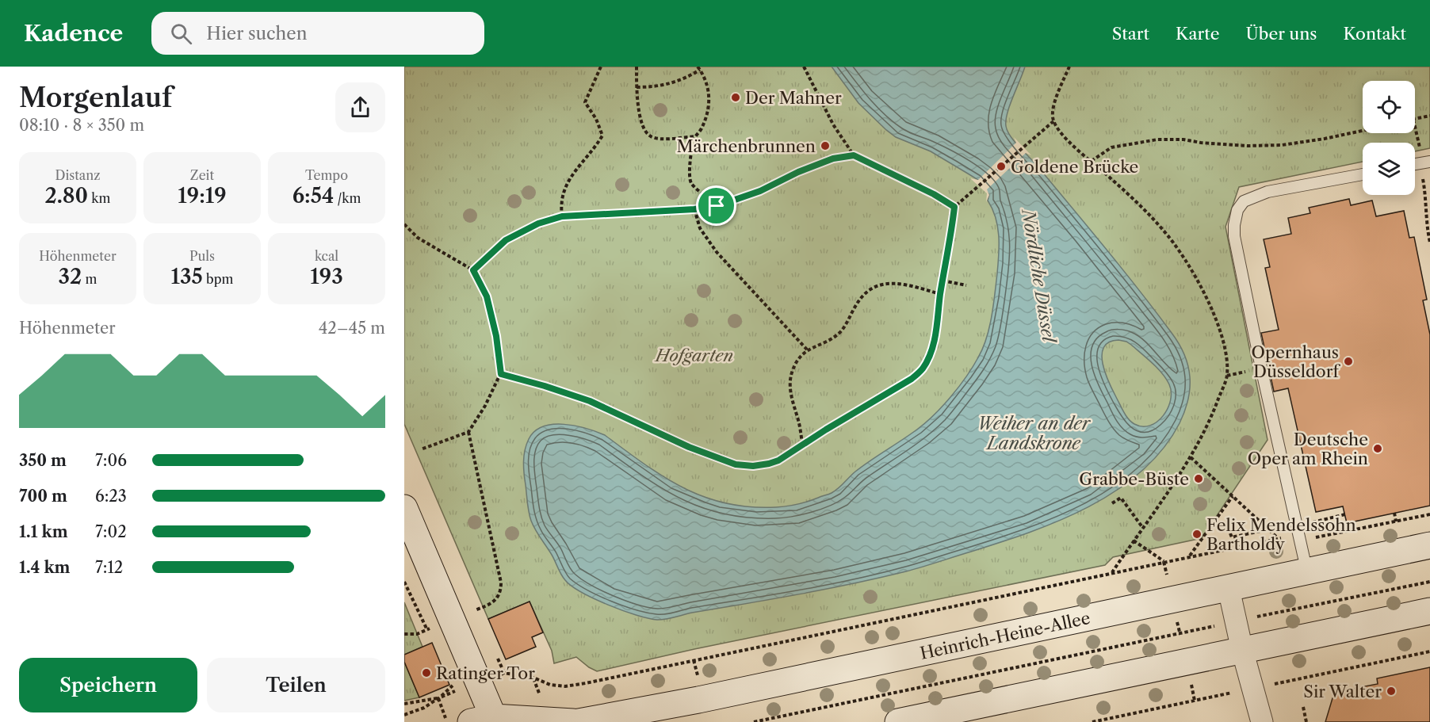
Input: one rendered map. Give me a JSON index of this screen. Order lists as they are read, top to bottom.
{
  "streets": {
    "main road": ["Heinrich-Heine-Allee"]
  },
  "water": ["Nördliche Düssel", "Weiher an der Landskrone"],
  "parks": ["Hofgarten"],
  "places": [
    "Der Mahner",
    "Märchenbrunnen",
    "Goldene Brücke",
    "Opernhaus Düsseldorf",
    "Deutsche Oper am Rhein",
    "Grabbe-Büste",
    "Felix Mendelssohn Bartholdy",
    "Ratinger Tor",
    "Sir Walter"
  ],
  "page": {
    "header": "Kadence",
    "search": "Hier suchen",
    "nav": [
      "Start",
      "Karte",
      "Über uns",
      "Kontakt"
    ],
    "heading": ["Morgenlauf", "08:10 · 8 × 350 m"],
    "stats": [
      ["Distanz", "2.80 km"],
      ["Zeit", "19:19"],
      ["Tempo", "6:54 /km"],
      ["Höhenmeter", "32 m"],
      ["Puls", "135 bpm"],
      ["kcal", "193"]
    ],
    "chart": ["Höhenmeter", "42–45 m"],
    "list": [
      {
        "name": "350 m",
        "note": "7:06"
      },
      {
        "name": "700 m",
        "note": "6:23"
      },
      {
        "name": "1.1 km",
        "note": "7:02"
      },
      {
        "name": "1.4 km",
        "note": "7:12"
      }
    ],
    "buttons": ["Speichern", "Teilen"]
  }
}
